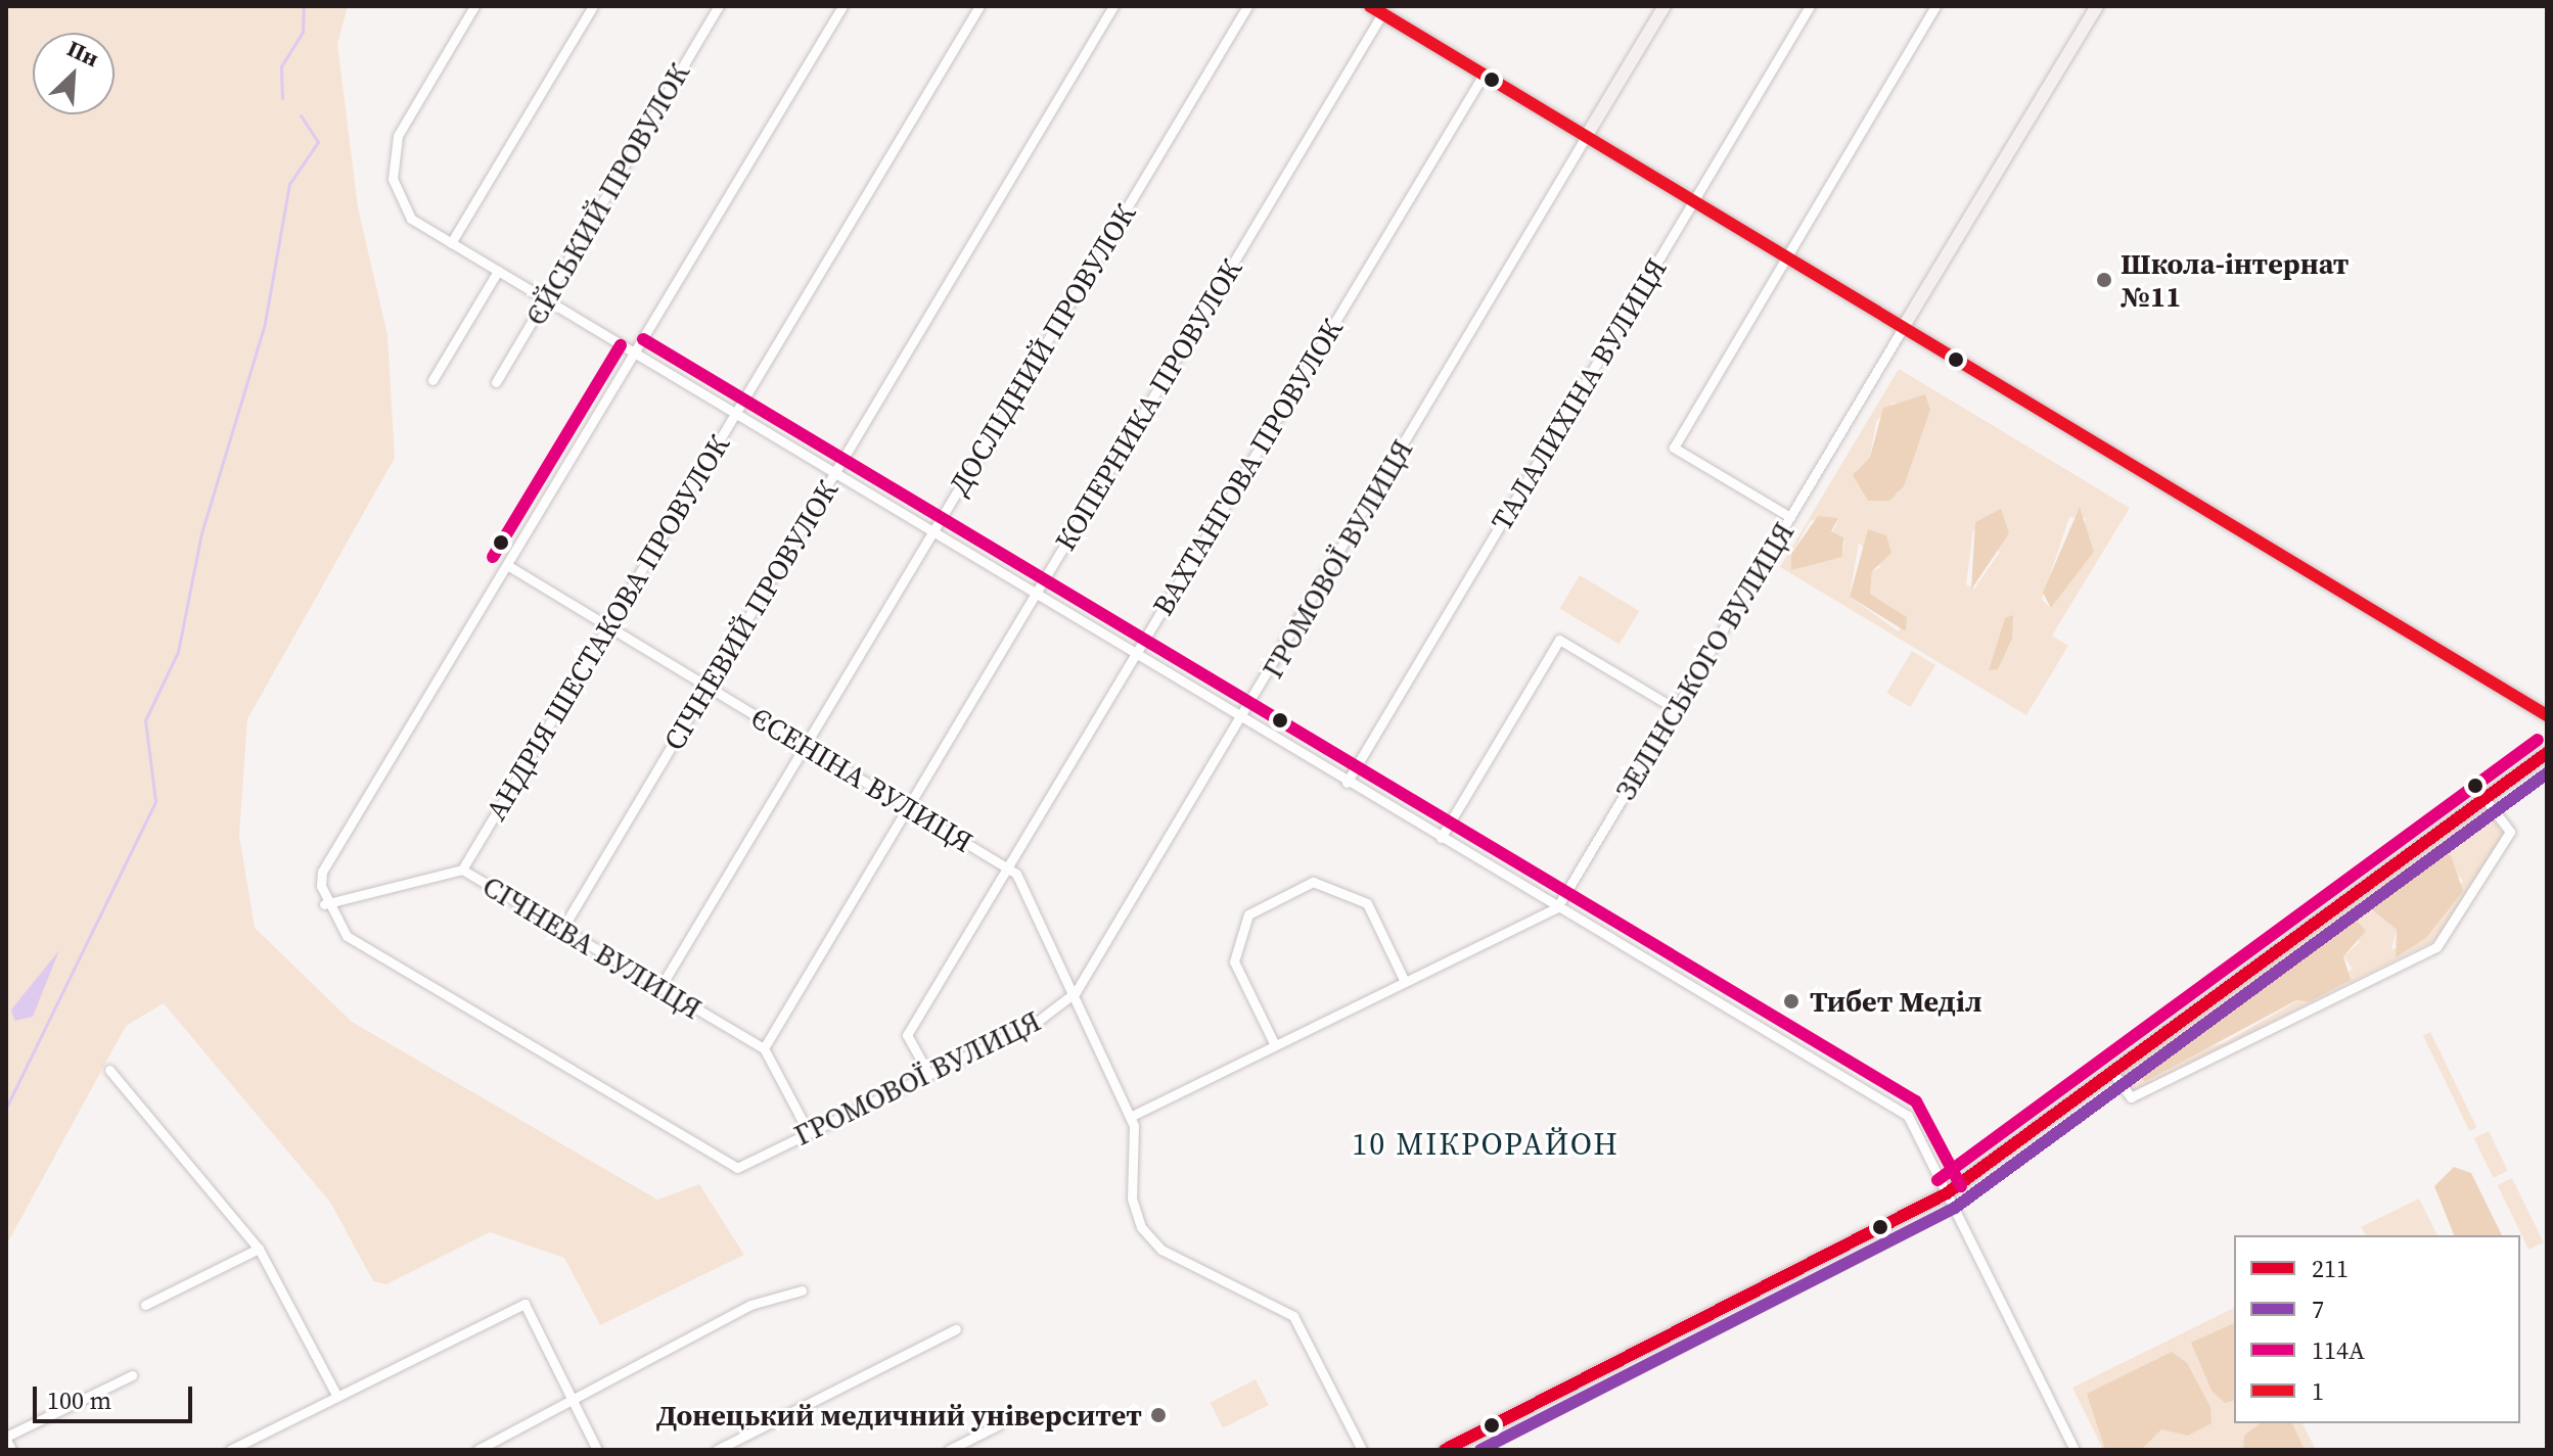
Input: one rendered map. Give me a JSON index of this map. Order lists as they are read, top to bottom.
{
  "streets": {
    "street": [
      "ЄЙСЬКИЙ ПРОВУЛОК",
      "ДОСЛІДНИЙ ПРОВУЛОК",
      "ТАЛАЛИХІНА ВУЛИЦЯ",
      "КОПЕРНИКА ПРОВУЛОК",
      "ВАХТАНГОВА ПРОВУЛОК",
      "ГРОМОВОЇ ВУЛИЦЯ",
      "СІЧНЕВИЙ ПРОВУЛОК",
      "АНДРІЯ ШЕСТАКОВА ПРОВУЛОК",
      "ЗЕЛІНСЬКОГО ВУЛИЦЯ",
      "ЄСЕНІНА ВУЛИЦЯ",
      "СІЧНЕВА ВУЛИЦЯ"
    ]
  },
  "crossings": [
    ["ДОСЛІДНИЙ ПРОВУЛОК", "ЄСЕНІНА ВУЛИЦЯ"],
    ["ДОСЛІДНИЙ ПРОВУЛОК", "СІЧНЕВА ВУЛИЦЯ"],
    ["КОПЕРНИКА ПРОВУЛОК", "ЄСЕНІНА ВУЛИЦЯ"],
    ["КОПЕРНИКА ПРОВУЛОК", "СІЧНЕВА ВУЛИЦЯ"],
    ["ВАХТАНГОВА ПРОВУЛОК", "ГРОМОВОЇ ВУЛИЦЯ"],
    ["ВАХТАНГОВА ПРОВУЛОК", "ЄСЕНІНА ВУЛИЦЯ"],
    ["ГРОМОВОЇ ВУЛИЦЯ", "СІЧНЕВА ВУЛИЦЯ"],
    ["СІЧНЕВИЙ ПРОВУЛОК", "ЄСЕНІНА ВУЛИЦЯ"],
    ["СІЧНЕВИЙ ПРОВУЛОК", "СІЧНЕВА ВУЛИЦЯ"],
    ["АНДРІЯ ШЕСТАКОВА ПРОВУЛОК", "ЄСЕНІНА ВУЛИЦЯ"],
    ["АНДРІЯ ШЕСТАКОВА ПРОВУЛОК", "СІЧНЕВА ВУЛИЦЯ"]
  ],
  "districts": ["10 МІКРОРАЙОН"],
  "places": ["Школа-інтернат №11", "Тибет Меділ", "Донецький медичний університет"],
  "lines": [
    "transit line 1",
    "transit line 114А",
    "transit line 211",
    "transit line 7"
  ],
  "legend": [
    "211",
    "7",
    "114А",
    "1"
  ],
  "scale_bar": "100 m",
  "north": "top right"
}
